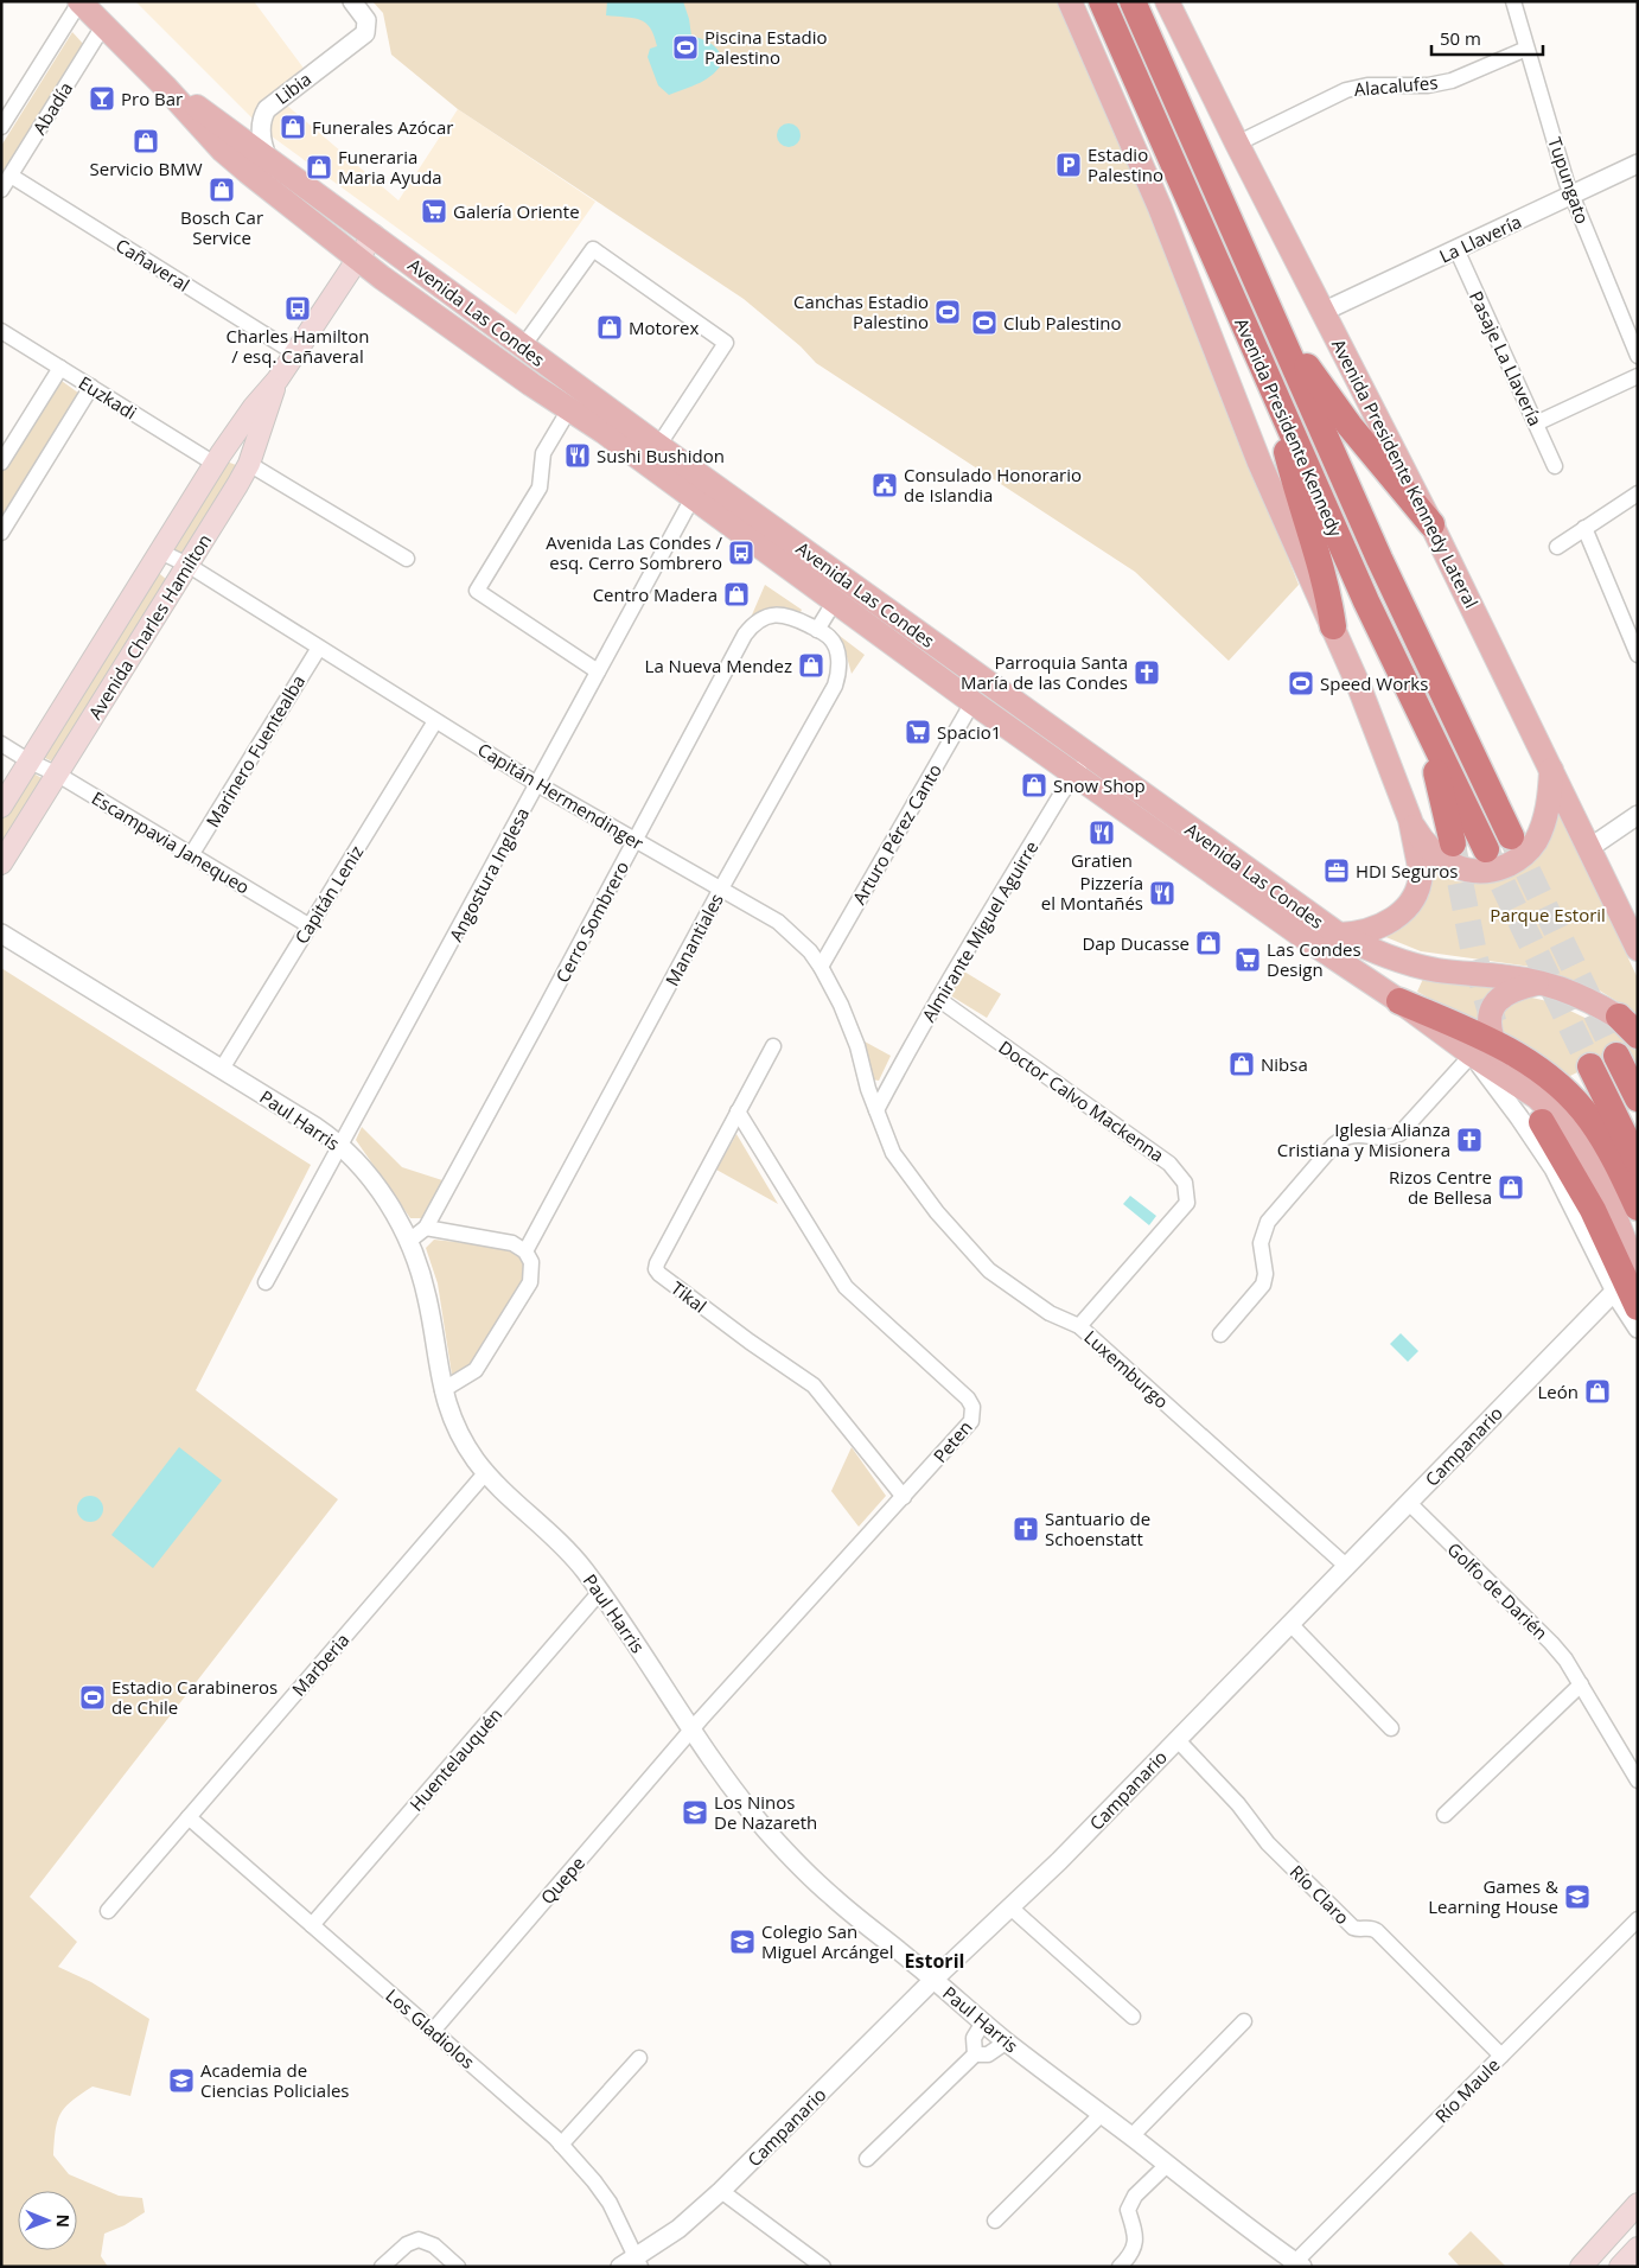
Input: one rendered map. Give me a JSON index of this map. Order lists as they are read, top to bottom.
{
  "streets": {
    "highway": ["Avenida Presidente Kennedy"],
    "main road": ["Avenida Las Condes", "Avenida Presidente Kennedy Lateral", "Avenida Charles Hamilton"],
    "street": [
      "Alacalufes",
      "Libia",
      "Abadía",
      "Tupungato",
      "La Llavería",
      "Cañaveral",
      "Pasaje La Llavería",
      "Euzkadi",
      "Marinero Fuentealba",
      "Capitán Hermendinger",
      "Arturo Pérez Canto",
      "Escampavia Janequeo",
      "Angostura Inglesa",
      "Capitán Leniz",
      "Cerro Sombrero",
      "Almirante Miguel Aguirre",
      "Manantiales",
      "Doctor Calvo Mackenna",
      "Paul Harris",
      "Tikal",
      "Luxemburgo",
      "Peten",
      "Campanario",
      "Golfo de Darién",
      "Marberia",
      "Huentelauquén",
      "Quepe",
      "Río Claro",
      "Los Gladiolos",
      "Río Maule"
    ]
  },
  "crossings": [
    ["Alacalufes", "Tupungato"],
    ["Alacalufes", "Avenida Presidente Kennedy Lateral"],
    ["Libia", "Avenida Las Condes"],
    ["Abadía", "Cañaveral"],
    ["Abadía", "Avenida Las Condes"],
    ["Tupungato", "La Llavería"],
    ["La Llavería", "Pasaje La Llavería"],
    ["La Llavería", "Avenida Presidente Kennedy Lateral"],
    ["Cañaveral", "Avenida Charles Hamilton"],
    ["Avenida Las Condes", "Avenida Charles Hamilton"],
    ["Avenida Las Condes", "Arturo Pérez Canto"],
    ["Avenida Las Condes", "Angostura Inglesa"],
    ["Avenida Las Condes", "Almirante Miguel Aguirre"],
    ["Euzkadi", "Avenida Charles Hamilton"],
    ["Avenida Charles Hamilton", "Capitán Hermendinger"],
    ["Avenida Charles Hamilton", "Escampavia Janequeo"],
    ["Marinero Fuentealba", "Capitán Hermendinger"],
    ["Marinero Fuentealba", "Escampavia Janequeo"],
    ["Capitán Hermendinger", "Arturo Pérez Canto"],
    ["Capitán Hermendinger", "Angostura Inglesa"],
    ["Capitán Hermendinger", "Capitán Leniz"],
    ["Capitán Hermendinger", "Cerro Sombrero"],
    ["Capitán Hermendinger", "Almirante Miguel Aguirre"],
    ["Capitán Hermendinger", "Manantiales"],
    ["Capitán Hermendinger", "Luxemburgo"],
    ["Escampavia Janequeo", "Capitán Leniz"],
    ["Angostura Inglesa", "Paul Harris"],
    ["Capitán Leniz", "Paul Harris"],
    ["Cerro Sombrero", "Manantiales"],
    ["Cerro Sombrero", "Paul Harris"],
    ["Almirante Miguel Aguirre", "Doctor Calvo Mackenna"],
    ["Almirante Miguel Aguirre", "Luxemburgo"],
    ["Doctor Calvo Mackenna", "Luxemburgo"],
    ["Paul Harris", "Peten"],
    ["Paul Harris", "Campanario"],
    ["Paul Harris", "Marberia"],
    ["Paul Harris", "Huentelauquén"],
    ["Paul Harris", "Quepe"],
    ["Paul Harris", "Río Maule"],
    ["Tikal", "Peten"],
    ["Luxemburgo", "Campanario"],
    ["Peten", "Quepe"],
    ["Campanario", "Golfo de Darién"],
    ["Campanario", "Río Claro"],
    ["Campanario", "Los Gladiolos"],
    ["Marberia", "Los Gladiolos"],
    ["Huentelauquén", "Los Gladiolos"],
    ["Quepe", "Los Gladiolos"],
    ["Río Claro", "Río Maule"]
  ],
  "districts": ["Estoril"],
  "parks": ["Parque Estoril"],
  "places": {
    "sports": [
      "Piscina Estadio Palestino",
      "Canchas Estadio Palestino",
      "Club Palestino",
      "Speed Works",
      "Estadio Carabineros de Chile"
    ],
    "bar": ["Pro Bar"],
    "shop": [
      "Funerales Azócar",
      "Servicio BMW",
      "Funeraria Maria Ayuda",
      "Bosch Car Service",
      "Motorex",
      "Centro Madera",
      "La Nueva Mendez",
      "Snow Shop",
      "Dap Ducasse",
      "Nibsa",
      "Rizos Centre de Bellesa",
      "León"
    ],
    "parking": ["Estadio Palestino"],
    "supermarket": ["Galería Oriente", "Spacio1", "Las Condes Design"],
    "bus stop": ["Charles Hamilton / esq. Cañaveral", "Avenida Las Condes / esq. Cerro Sombrero"],
    "restaurant": ["Sushi Bushidon", "Gratien", "Pizzería el Montañés"],
    "public building": ["Consulado Honorario de Islandia"],
    "church": ["Parroquia Santa María de las Condes", "Iglesia Alianza Cristiana y Misionera", "Santuario de Schoenstatt"],
    "office": ["HDI Seguros"],
    "school or university": [
      "Los Ninos De Nazareth",
      "Games & Learning House",
      "Colegio San Miguel Arcángel",
      "Academia de Ciencias Policiales"
    ]
  },
  "scale_bar": "50 m",
  "north": "right"
}
